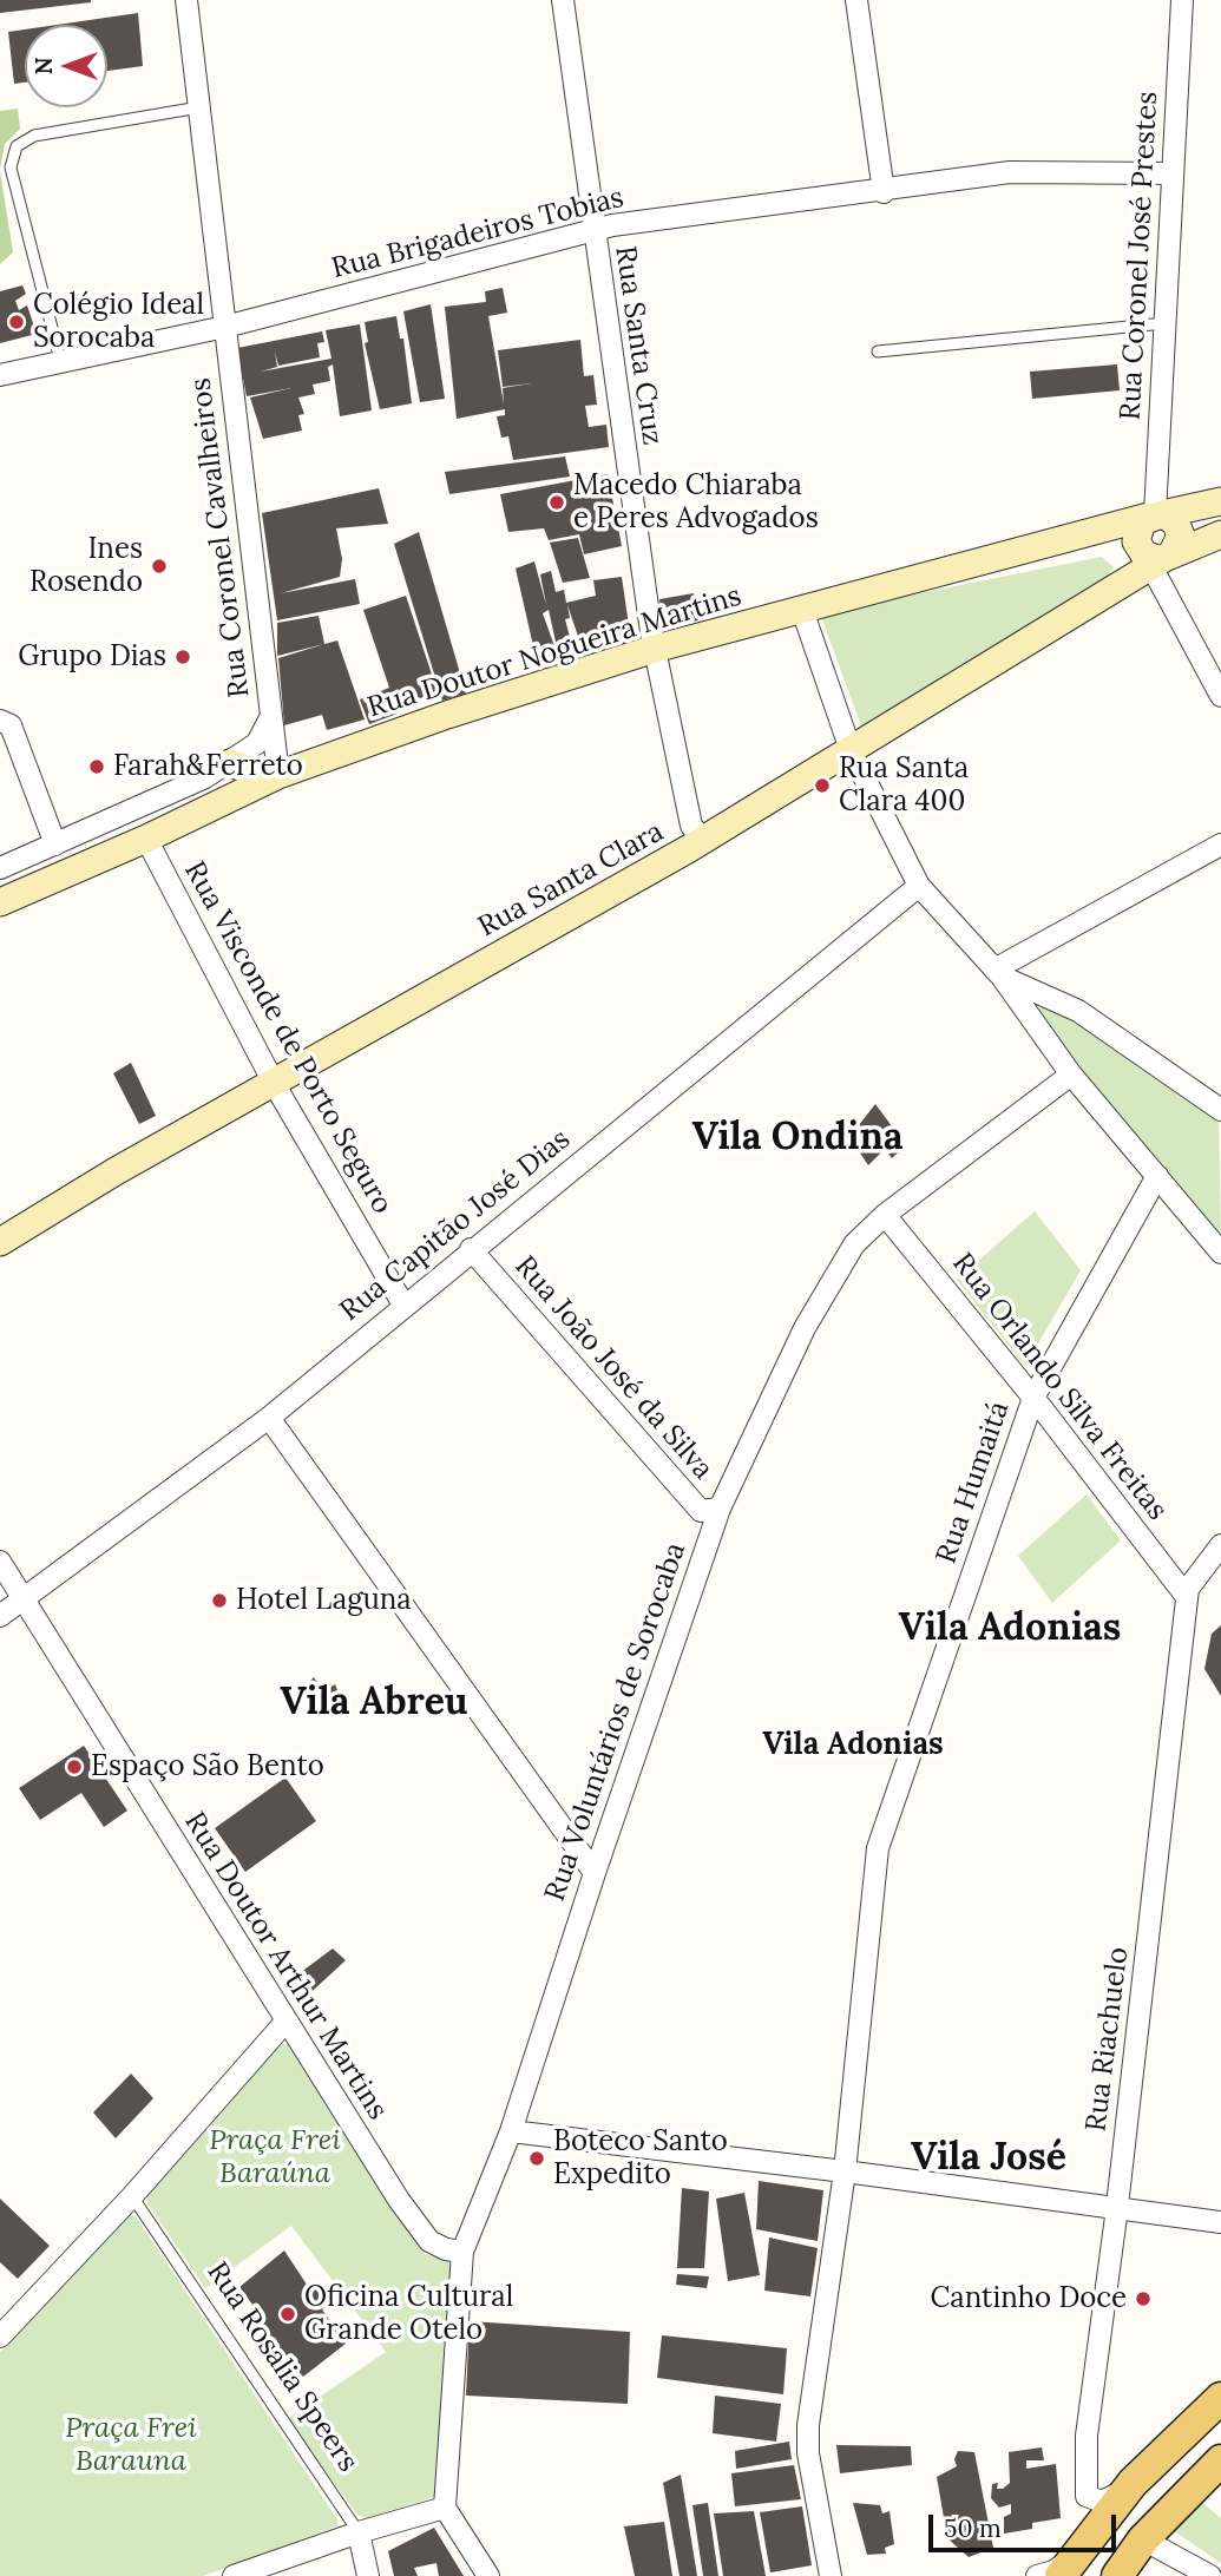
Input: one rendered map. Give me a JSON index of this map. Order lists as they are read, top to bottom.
{
  "streets": {
    "main road": ["Rua Doutor Nogueira Martins", "Rua Santa Clara"],
    "street": [
      "Rua Brigadeiros Tobias",
      "Rua Coronel José Prestes",
      "Rua Santa Cruz",
      "Rua Coronel Cavalheiros",
      "Rua Visconde de Porto Seguro",
      "Rua Capitão José Dias",
      "Rua João José da Silva",
      "Rua Orlando Silva Freitas",
      "Rua Humaitá",
      "Rua Voluntários de Sorocaba",
      "Rua Doutor Arthur Martins",
      "Rua Riachuelo",
      "Rua Rosalia Speers"
    ]
  },
  "crossings": [
    ["Rua Brigadeiros Tobias", "Rua Coronel José Prestes"],
    ["Rua Brigadeiros Tobias", "Rua Santa Cruz"],
    ["Rua Brigadeiros Tobias", "Rua Coronel Cavalheiros"],
    ["Rua Coronel José Prestes", "Rua Doutor Nogueira Martins"],
    ["Rua Santa Cruz", "Rua Doutor Nogueira Martins"],
    ["Rua Santa Cruz", "Rua Santa Clara"],
    ["Rua Coronel Cavalheiros", "Rua Doutor Nogueira Martins"],
    ["Rua Doutor Nogueira Martins", "Rua Visconde de Porto Seguro"],
    ["Rua Santa Clara", "Rua Visconde de Porto Seguro"],
    ["Rua Visconde de Porto Seguro", "Rua Capitão José Dias"],
    ["Rua Capitão José Dias", "Rua João José da Silva"],
    ["Rua Capitão José Dias", "Rua Doutor Arthur Martins"],
    ["Rua João José da Silva", "Rua Voluntários de Sorocaba"],
    ["Rua Orlando Silva Freitas", "Rua Humaitá"],
    ["Rua Orlando Silva Freitas", "Rua Voluntários de Sorocaba"],
    ["Rua Orlando Silva Freitas", "Rua Riachuelo"],
    ["Rua Voluntários de Sorocaba", "Rua Doutor Arthur Martins"]
  ],
  "districts": [
    "Vila Ondina",
    "Vila Adonias",
    "Vila Abreu",
    "Vila Adonias",
    "Vila José"
  ],
  "parks": ["Praça Frei Baraúna", "Praça Frei Barauna"],
  "places": [
    "Colégio Ideal Sorocaba",
    "Macedo Chiaraba e Peres Advogados",
    "Ines Rosendo",
    "Grupo Dias",
    "Farah&Ferreto",
    "Rua Santa Clara 400",
    "Hotel Laguna",
    "Espaço São Bento",
    "Boteco Santo Expedito",
    "Cantinho Doce",
    "Oficina Cultural Grande Otelo"
  ],
  "scale_bar": "50 m",
  "north": "left"
}
